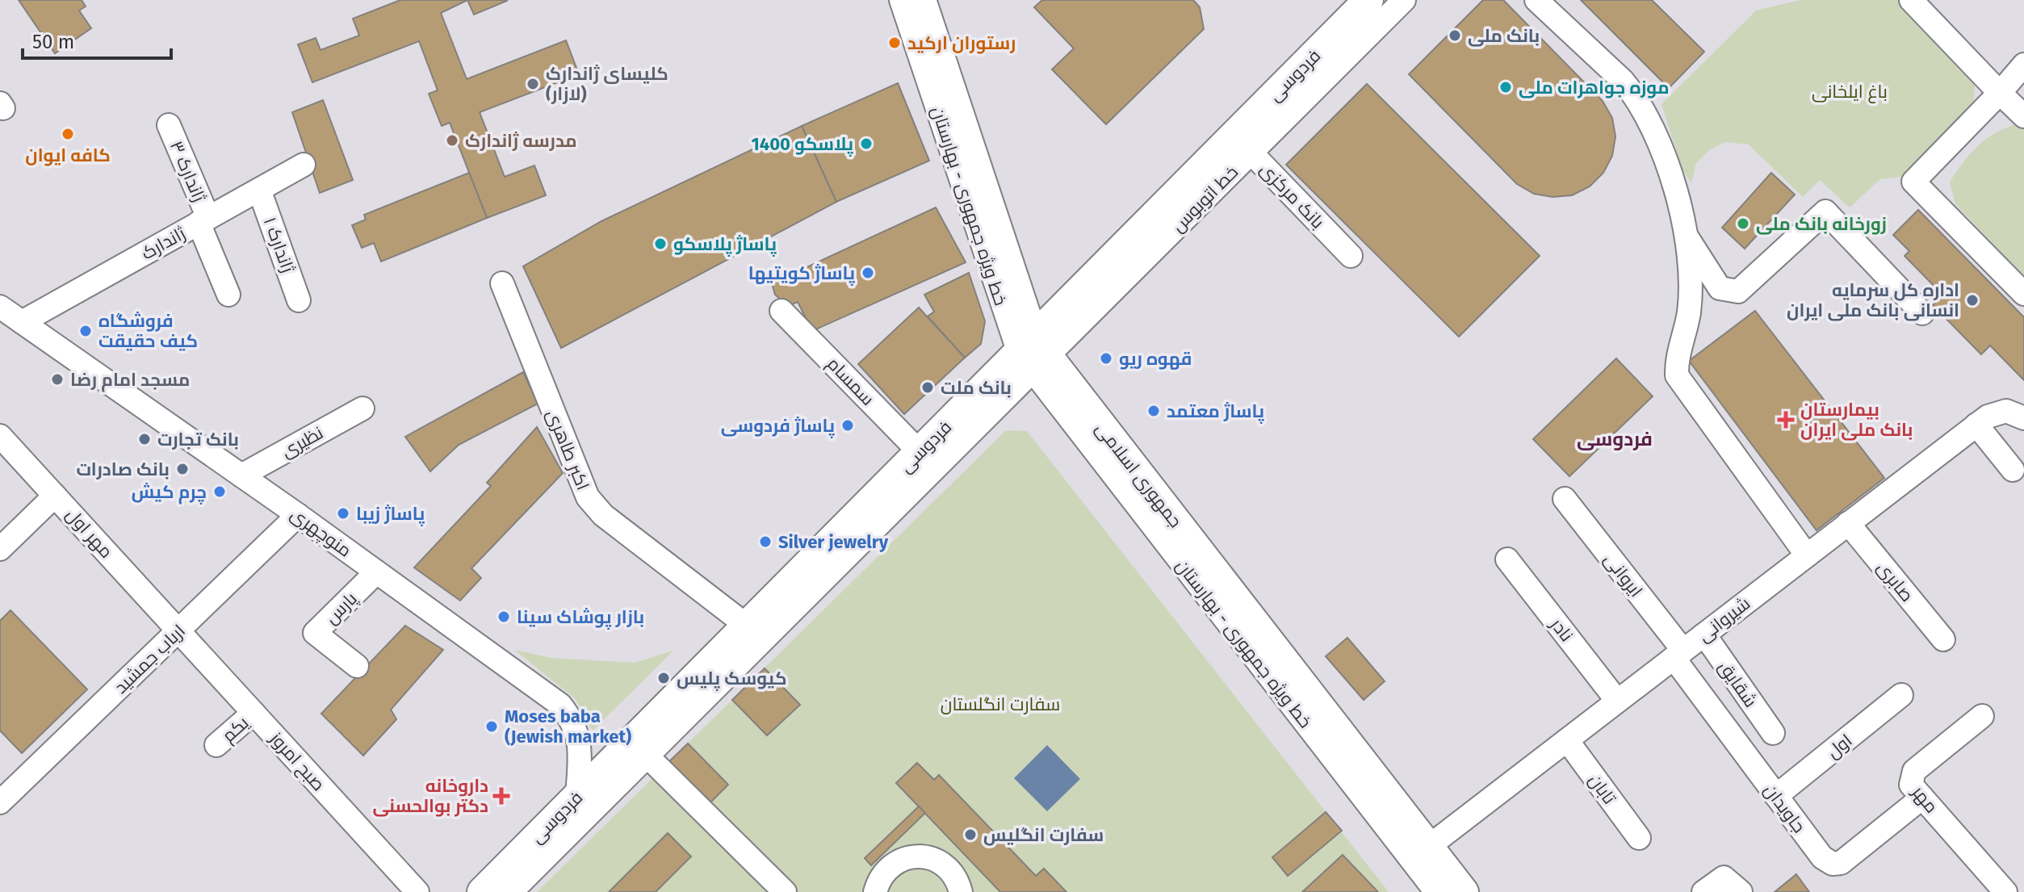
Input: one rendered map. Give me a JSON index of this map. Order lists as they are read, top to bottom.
{
  "streets": {
    "main road": ["فردوسی", "جمهوری اسلامی"],
    "street": [
      "ژاندارک ۳",
      "بانک مرکزی",
      "خط اتوبوس",
      "خط ویژه جمهوری - بهارستان",
      "ژاندارک",
      "ژاندارک ۱",
      "سمسام",
      "نظیری",
      "اکبر طاهری",
      "منوچهری",
      "مهر اول",
      "ایروانی",
      "صابری",
      "پارس",
      "شیروانی",
      "نادر",
      "ارباب جمشید",
      "شقایق",
      "یکم",
      "اول",
      "صبح امروز",
      "تابان",
      "مهر",
      "جاویدان"
    ]
  },
  "crossings": [
    ["فردوسی", "بانک مرکزی"],
    ["فردوسی", "خط اتوبوس"],
    ["فردوسی", "خط ویژه جمهوری - بهارستان"],
    ["فردوسی", "سمسام"],
    ["فردوسی", "اکبر طاهری"],
    ["فردوسی", "جمهوری اسلامی"],
    ["فردوسی", "منوچهری"],
    ["ژاندارک ۳", "ژاندارک"],
    ["بانک مرکزی", "خط اتوبوس"],
    ["خط ویژه جمهوری - بهارستان", "جمهوری اسلامی"],
    ["ژاندارک", "ژاندارک ۱"],
    ["ژاندارک", "منوچهری"],
    ["نظیری", "منوچهری"],
    ["جمهوری اسلامی", "شیروانی"],
    ["منوچهری", "پارس"],
    ["منوچهری", "ارباب جمشید"],
    ["مهر اول", "ارباب جمشید"],
    ["مهر اول", "صبح امروز"],
    ["ایروانی", "شیروانی"],
    ["ایروانی", "جاویدان"],
    ["صابری", "شیروانی"],
    ["شیروانی", "نادر"],
    ["شیروانی", "شقایق"],
    ["شیروانی", "تابان"],
    ["شیروانی", "جاویدان"],
    ["ارباب جمشید", "صبح امروز"],
    ["یکم", "صبح امروز"],
    ["اول", "جاویدان"],
    ["مهر", "جاویدان"]
  ],
  "districts": ["فردوسی"],
  "parks": ["باغ ایلخانی", "سفارت انگلستان"],
  "places": {
    "other": [
      "بانک ملی",
      "رستوران ارکید",
      "کلیسای ژاندارک (لازار)",
      "موزه جواهرات ملی",
      "کافه ایوان",
      "مدرسه ژاندارک",
      "پلاسکو 1400",
      "زورخانه بانک ملی",
      "پاساژ پلاسکو",
      "پاساژ کویتیها",
      "اداره کل سرمایه انسانی بانک ملی ایران",
      "فروشگاه کیف حقیقت",
      "قهوه ریو",
      "مسجد امام رضا",
      "بانک ملت",
      "پاساژ معتمد",
      "پاساژ فردوسی",
      "بانک تجارت",
      "بانک صادرات",
      "چرم کیش",
      "پاساژ زیبا",
      "Silver jewelry",
      "بازار پوشاک سینا",
      "کیوسک پلیس",
      "Moses baba (Jewish market)",
      "سفارت انگلیس"
    ],
    "health": ["بیمارستان بانک ملی ایران", "داروخانه دکتر بوالحسنی"]
  },
  "scale_bar": "50 m"
}
